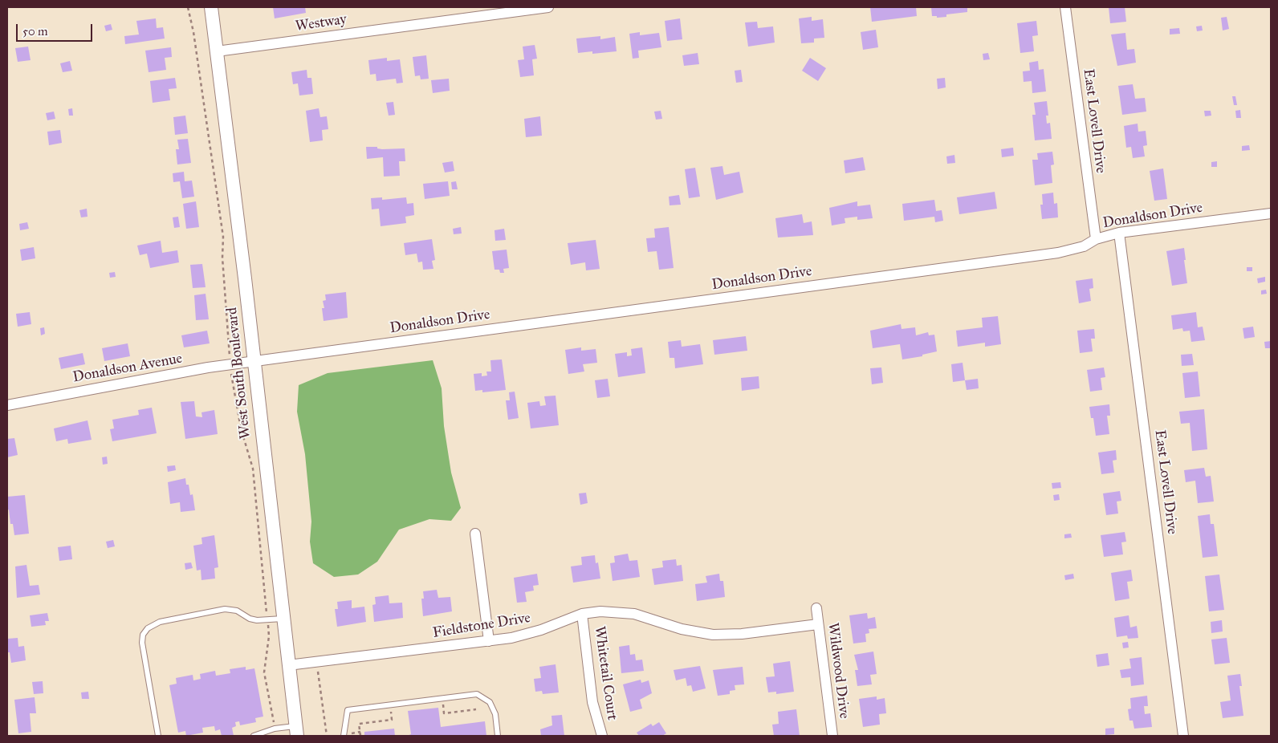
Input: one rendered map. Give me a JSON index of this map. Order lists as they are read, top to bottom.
{
  "streets": {
    "street": [
      "Westway",
      "East Lovell Drive",
      "Donaldson Drive",
      "Donaldson Avenue",
      "West South Boulevard",
      "Fieldstone Drive",
      "Wildwood Drive",
      "Whitetail Court"
    ]
  },
  "crossings": [
    ["Westway", "West South Boulevard"],
    ["East Lovell Drive", "Donaldson Drive"],
    ["Donaldson Drive", "Donaldson Avenue"],
    ["Donaldson Drive", "West South Boulevard"],
    ["Donaldson Avenue", "West South Boulevard"],
    ["West South Boulevard", "Fieldstone Drive"],
    ["Fieldstone Drive", "Wildwood Drive"],
    ["Fieldstone Drive", "Whitetail Court"]
  ],
  "scale_bar": "50 m"
}
